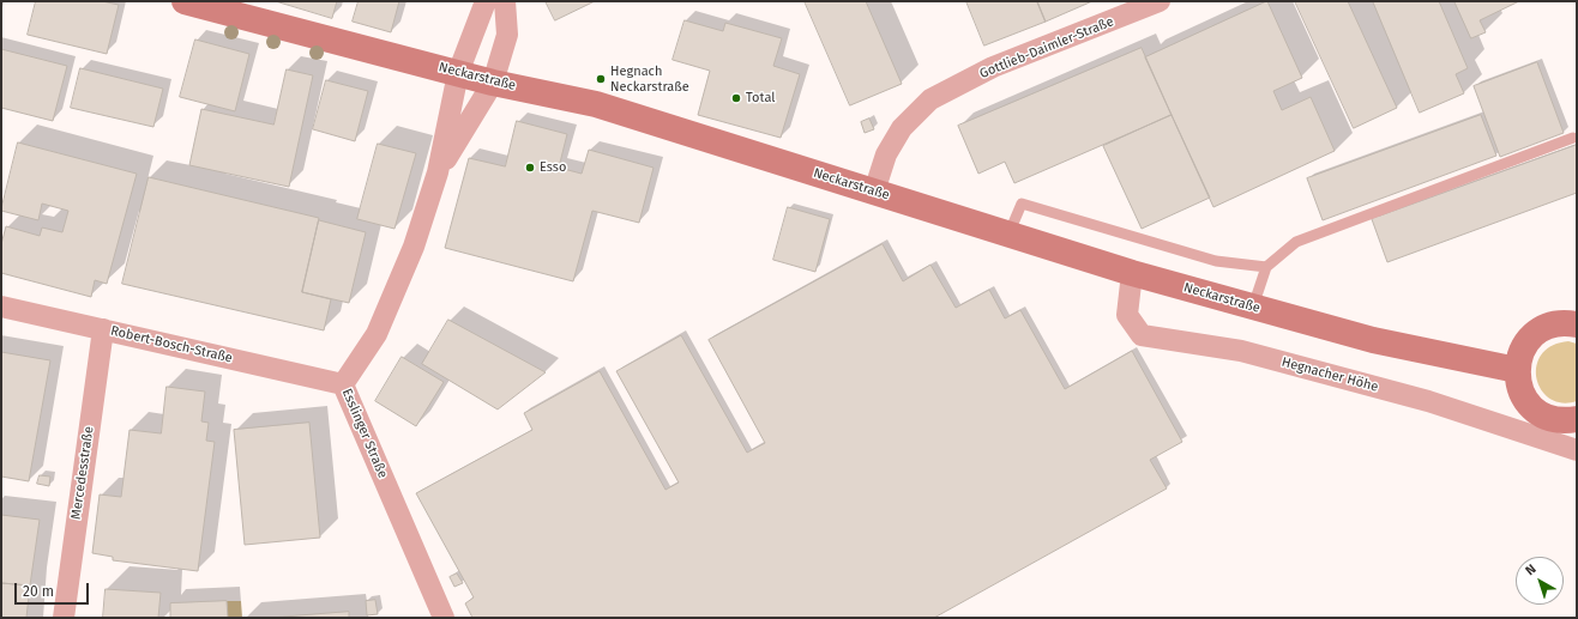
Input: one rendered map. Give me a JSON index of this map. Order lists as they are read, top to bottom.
{
  "streets": {
    "main road": ["Neckarstraße"],
    "street": [
      "Gottlieb-Daimler-Straße",
      "Robert-Bosch-Straße",
      "Hegnacher Höhe",
      "Esslinger Straße",
      "Mercedesstraße"
    ]
  },
  "crossings": [
    ["Gottlieb-Daimler-Straße", "Neckarstraße"],
    ["Neckarstraße", "Hegnacher Höhe"],
    ["Neckarstraße", "Esslinger Straße"],
    ["Robert-Bosch-Straße", "Esslinger Straße"],
    ["Robert-Bosch-Straße", "Mercedesstraße"]
  ],
  "places": ["Hegnach Neckarstraße", "Total", "Esso"],
  "scale_bar": "20 m",
  "north": "top left"
}
